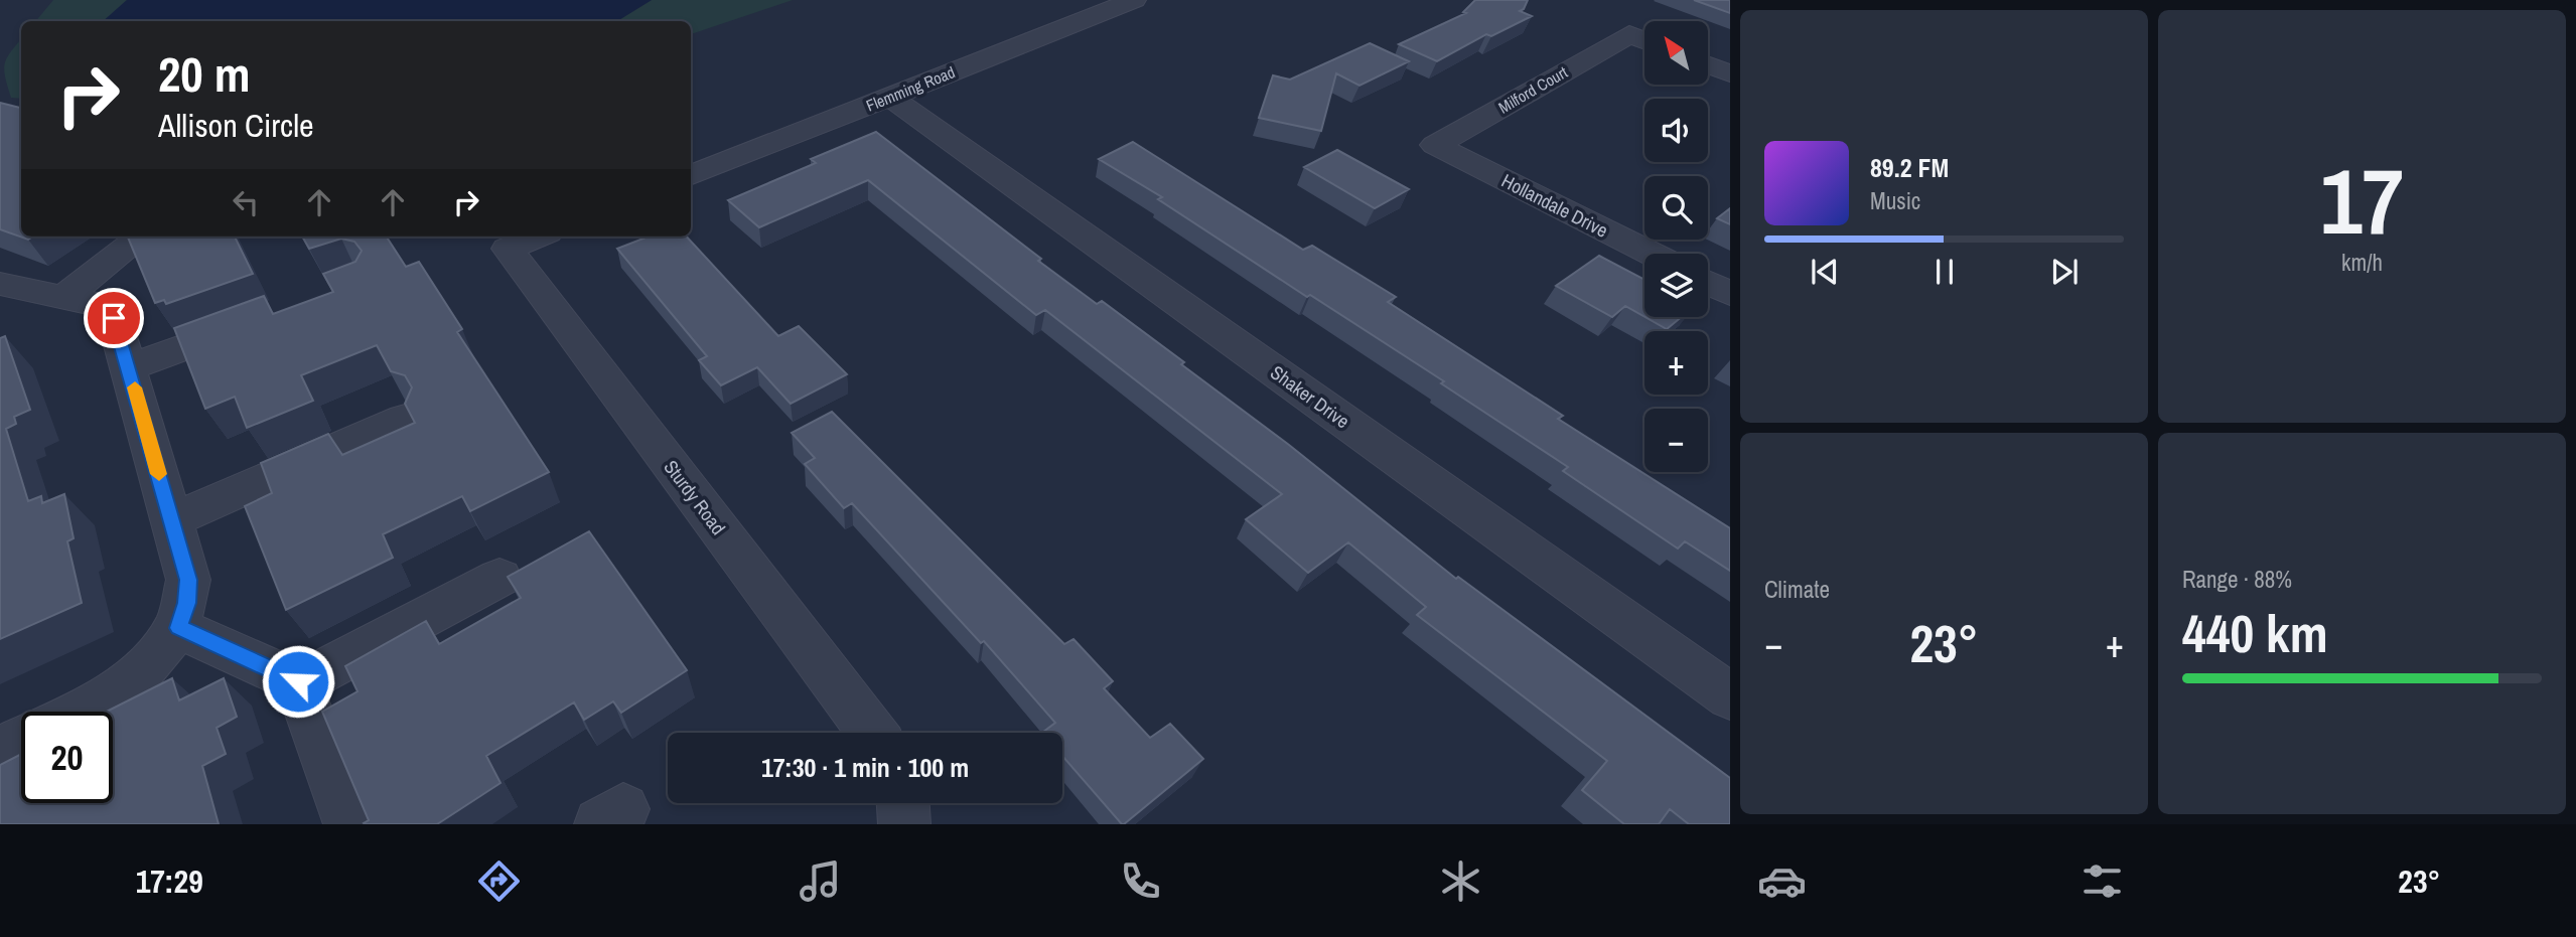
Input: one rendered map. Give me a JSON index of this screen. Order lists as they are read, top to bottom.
{
  "streets": {
    "street": [
      "Flemming Road",
      "Milford Court",
      "Hollandale Drive",
      "Shaker Drive",
      "Sturdy Road"
    ]
  },
  "crossings": [
    ["Flemming Road", "Shaker Drive"],
    ["Milford Court", "Hollandale Drive"]
  ],
  "north": "top left",
  "page": {
    "tile": [
      ["17", "km/h"],
      "Climate",
      ["Range · 88%", "440 km"]
    ],
    "map_buttons": ["+", "−"],
    "turn": ["20 m", "Allison Circle"],
    "song": ["89.2 FM", "Music"],
    "heat": ["−", "23°", "+"],
    "limit": "20",
    "trip": "17:30 · 1 min · 100 m",
    "tabs": ["17:29", "23°"]
  }
}
